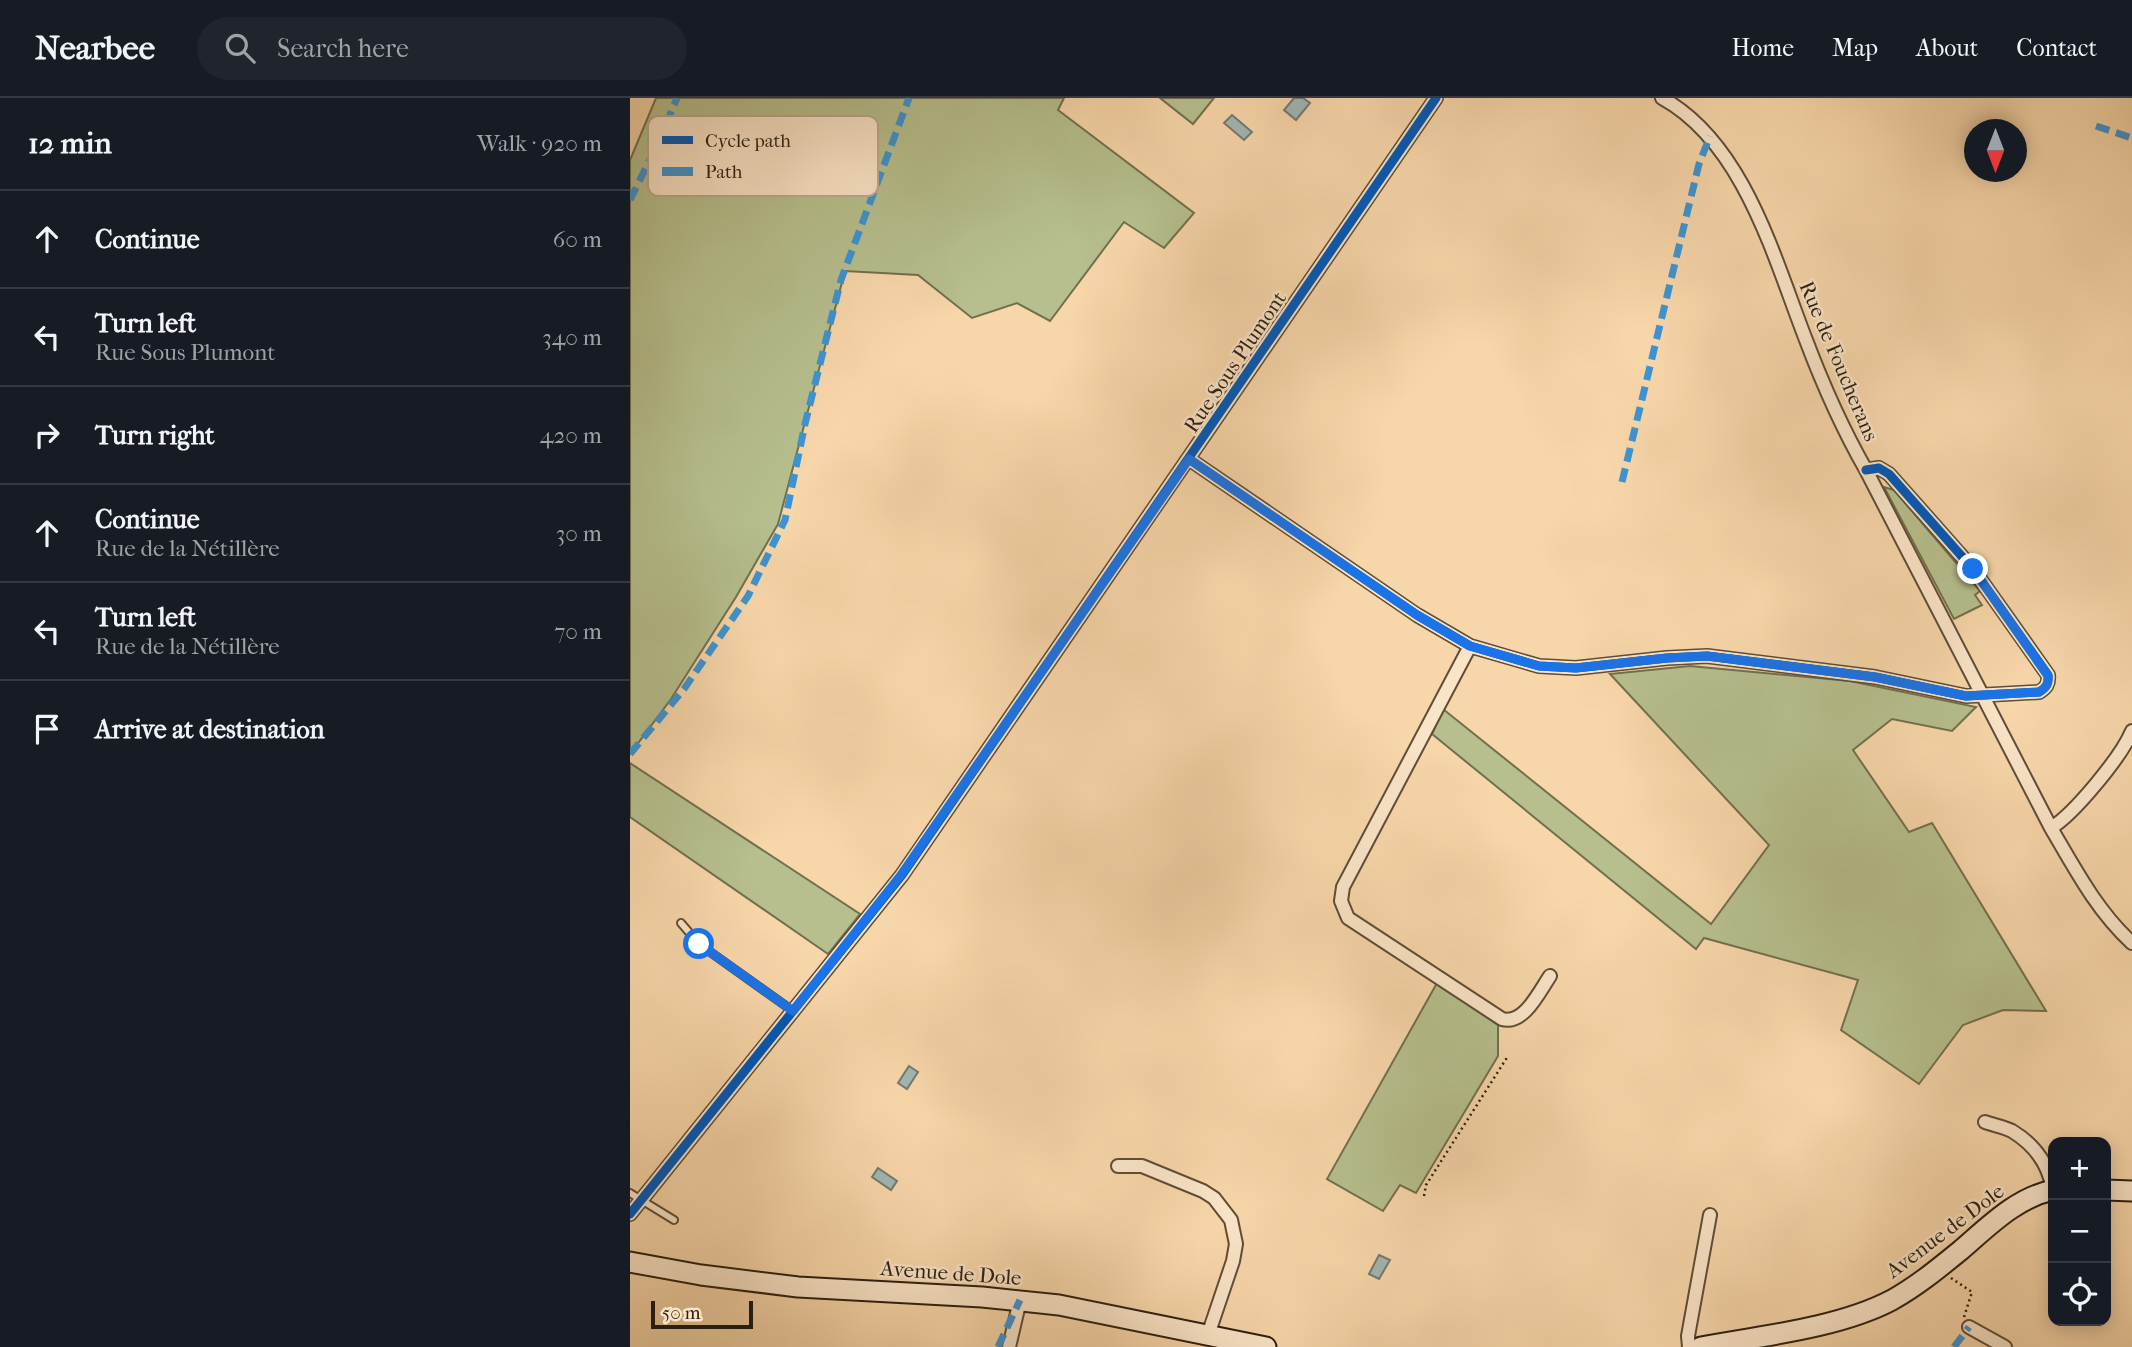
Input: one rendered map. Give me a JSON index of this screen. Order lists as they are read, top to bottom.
{
  "streets": {
    "main road": ["Avenue de Dole"],
    "street": ["Rue de Foucherans", "Rue Sous Plumont"]
  },
  "legend": ["Cycle path", "Path"],
  "scale_bar": "50 m",
  "north": "bottom",
  "page": {
    "header": "Nearbee",
    "search": "Search here",
    "nav": [
      "Home",
      "Map",
      "About",
      "Contact"
    ],
    "heading": ["12 min", "Walk · 920 m"],
    "list": [
      ["Continue", "60 m"],
      ["Turn left", "Rue Sous Plumont", "340 m"],
      ["Turn right", "420 m"],
      ["Continue", "Rue de la Nétillère", "30 m"],
      ["Turn left", "Rue de la Nétillère", "70 m"],
      "Arrive at destination"
    ],
    "map_buttons": ["+", "−"],
    "scale": "50 m"
  }
}
